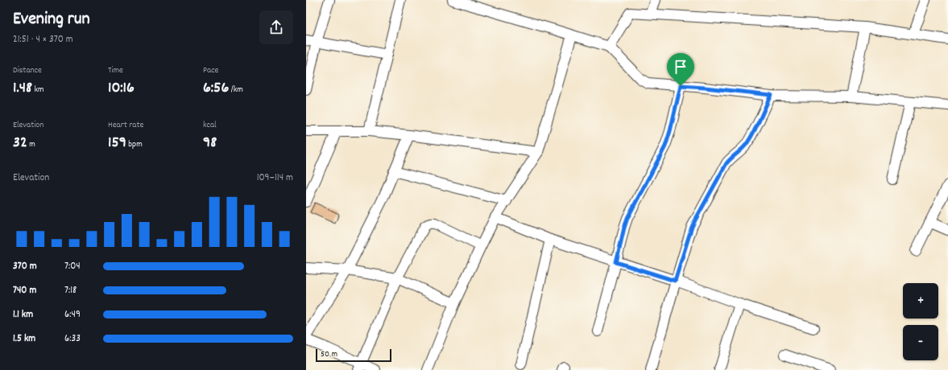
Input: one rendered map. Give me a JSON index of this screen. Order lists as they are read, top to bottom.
{
  "scale_bar": "50 m",
  "page": {
    "heading": ["Evening run", "21:51 · 4 × 370 m"],
    "stats": [
      ["Distance", "1.48 km"],
      ["Time", "10:16"],
      ["Pace", "6:56 /km"],
      ["Elevation", "32 m"],
      ["Heart rate", "159 bpm"],
      ["kcal", "98"]
    ],
    "chart": ["Elevation", "109–114 m"],
    "list": [
      {
        "name": "370 m",
        "note": "7:04"
      },
      {
        "name": "740 m",
        "note": "7:18"
      },
      {
        "name": "1.1 km",
        "note": "6:49"
      },
      {
        "name": "1.5 km",
        "note": "6:33"
      }
    ],
    "map_buttons": ["+", "−"],
    "scale": "50 m"
  }
}
